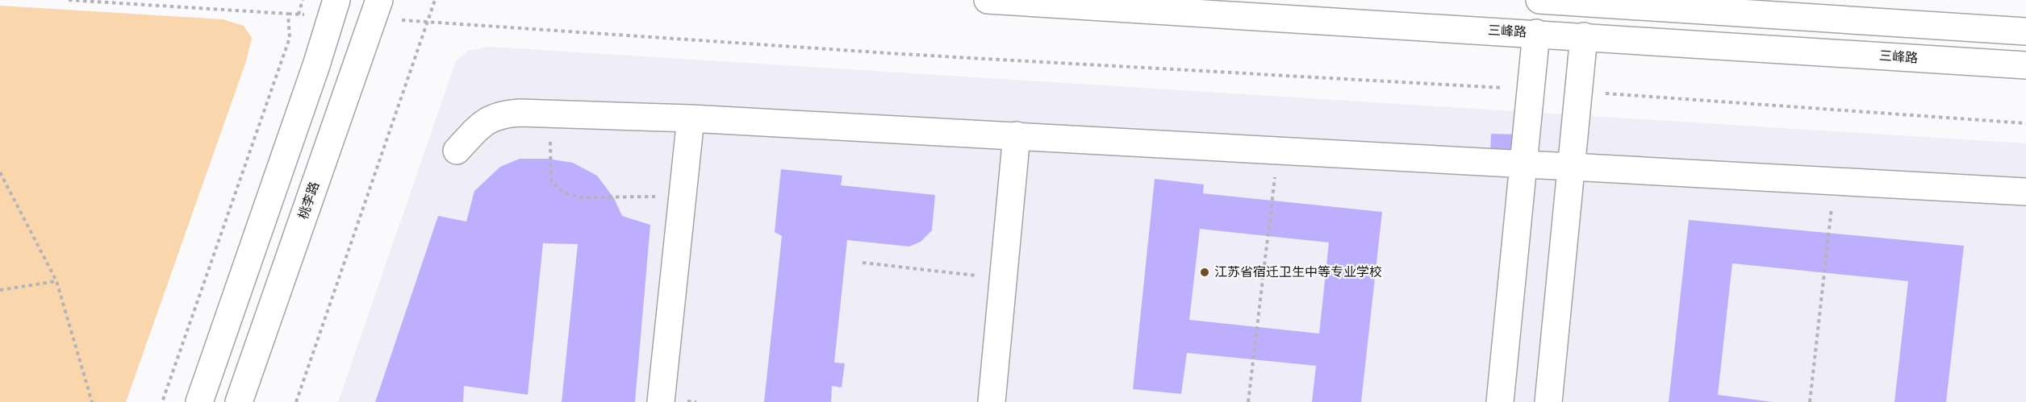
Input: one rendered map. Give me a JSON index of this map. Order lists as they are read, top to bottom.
{
  "streets": {
    "main road": ["三峰路", "桃李路"]
  },
  "places": ["江苏省宿迁卫生中等专业学校"]
}
